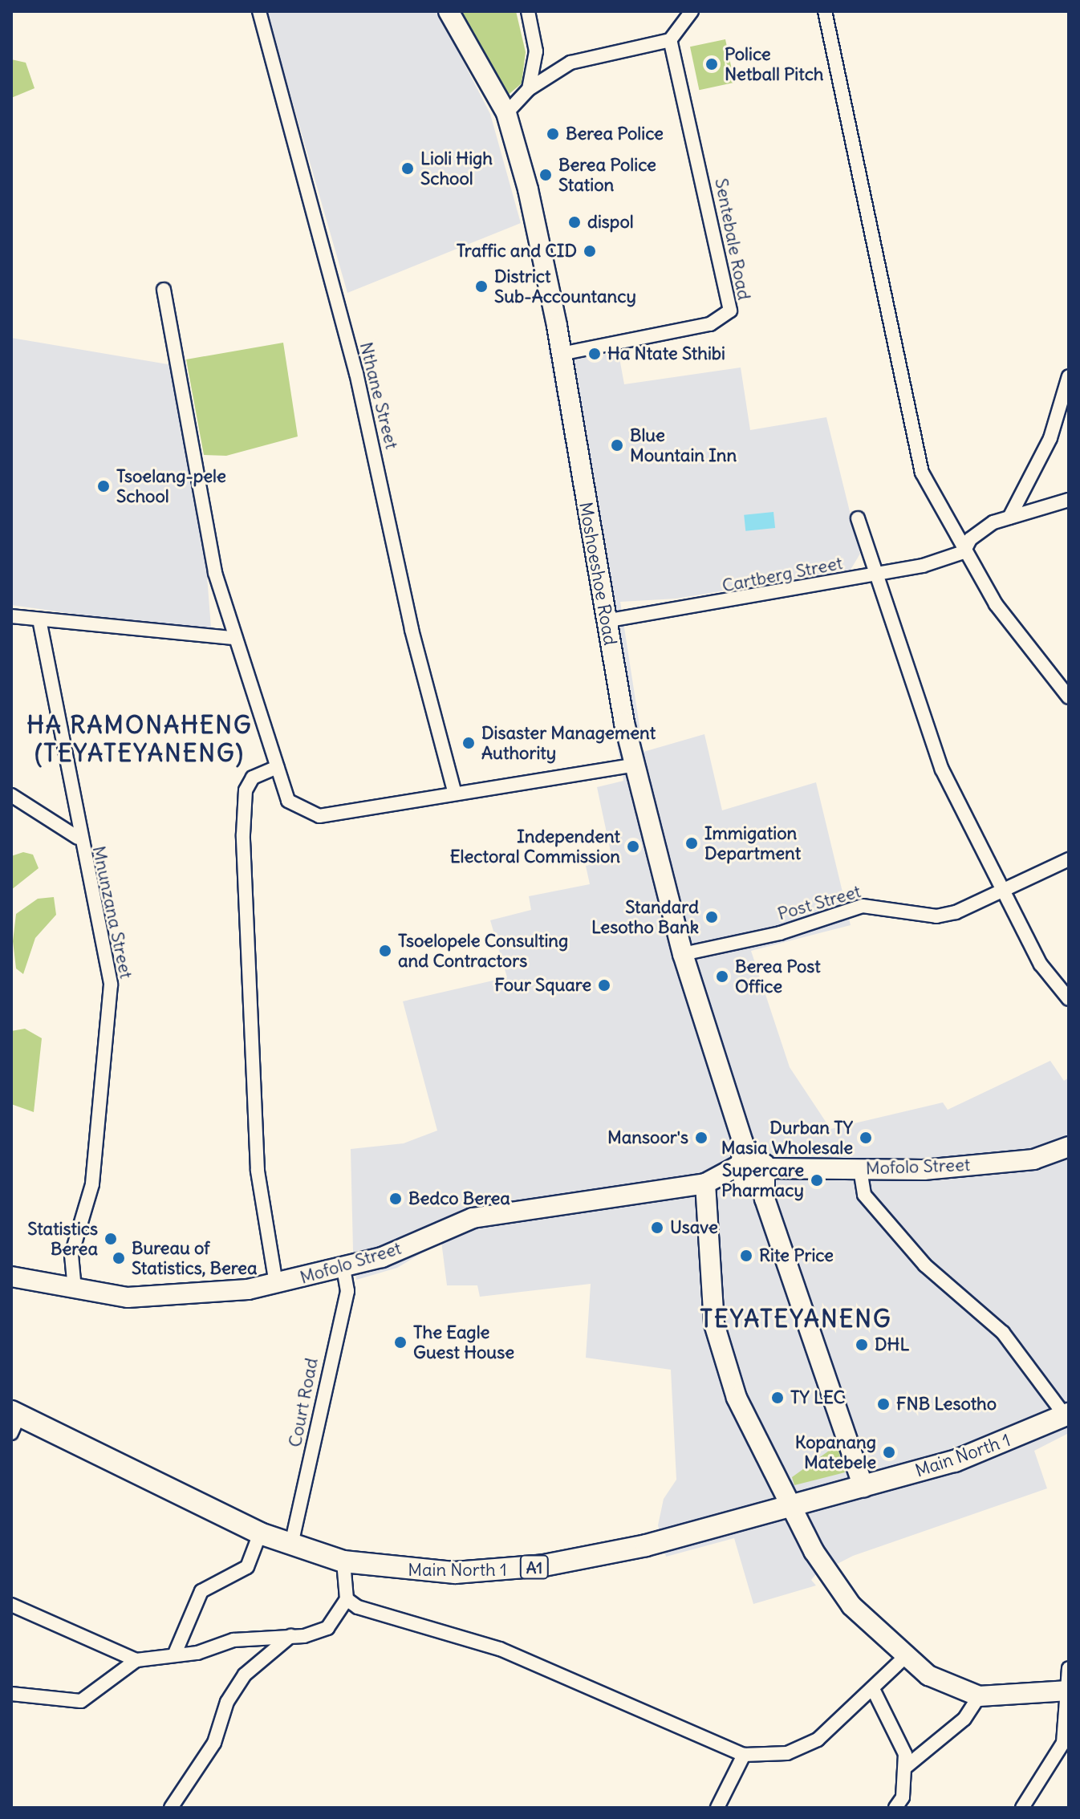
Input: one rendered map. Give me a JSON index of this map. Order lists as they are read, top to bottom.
{
  "streets": {
    "main road": [
      "Moshoeshoe Road",
      "Mofolo Street",
      "Main North 1",
      "A1"
    ],
    "street": [
      "Sentebale Road",
      "Nthane Street",
      "Cartberg Street",
      "Post Street",
      "Mnunzana Street",
      "Court Road"
    ]
  },
  "crossings": [
    ["Sentebale Road", "Moshoeshoe Road"],
    ["Moshoeshoe Road", "Cartberg Street"],
    ["Moshoeshoe Road", "Post Street"],
    ["Moshoeshoe Road", "Mofolo Street"],
    ["Moshoeshoe Road", "Main North 1"],
    ["Mnunzana Street", "Mofolo Street"],
    ["Mofolo Street", "Court Road"],
    ["Court Road", "Main North 1"]
  ],
  "districts": ["HA RAMONAHENG (TEYATEYANENG)", "TEYATEYANENG"],
  "places": [
    "Police Netball Pitch",
    "Berea Police",
    "Lioli High School",
    "Berea Police Station",
    "dispol",
    "Traffic and CID",
    "District Sub-Accountancy",
    "Ha Ntate Sthibi",
    "Blue Mountain Inn",
    "Tsoelang-pele School",
    "Disaster Management Authority",
    "Immigation Department",
    "Independent Electoral Commission",
    "Standard Lesotho Bank",
    "Tsoelopele Consulting and Contractors",
    "Berea Post Office",
    "Four Square",
    "Mansoor's",
    "Durban TY Masia Wholesale",
    "Supercare Pharmacy",
    "Bedco Berea",
    "Usave",
    "Statistics Berea",
    "Rite Price",
    "Bureau of Statistics, Berea",
    "The Eagle Guest House",
    "DHL",
    "TY LEC",
    "FNB Lesotho",
    "Kopanang Matebele"
  ]
}
